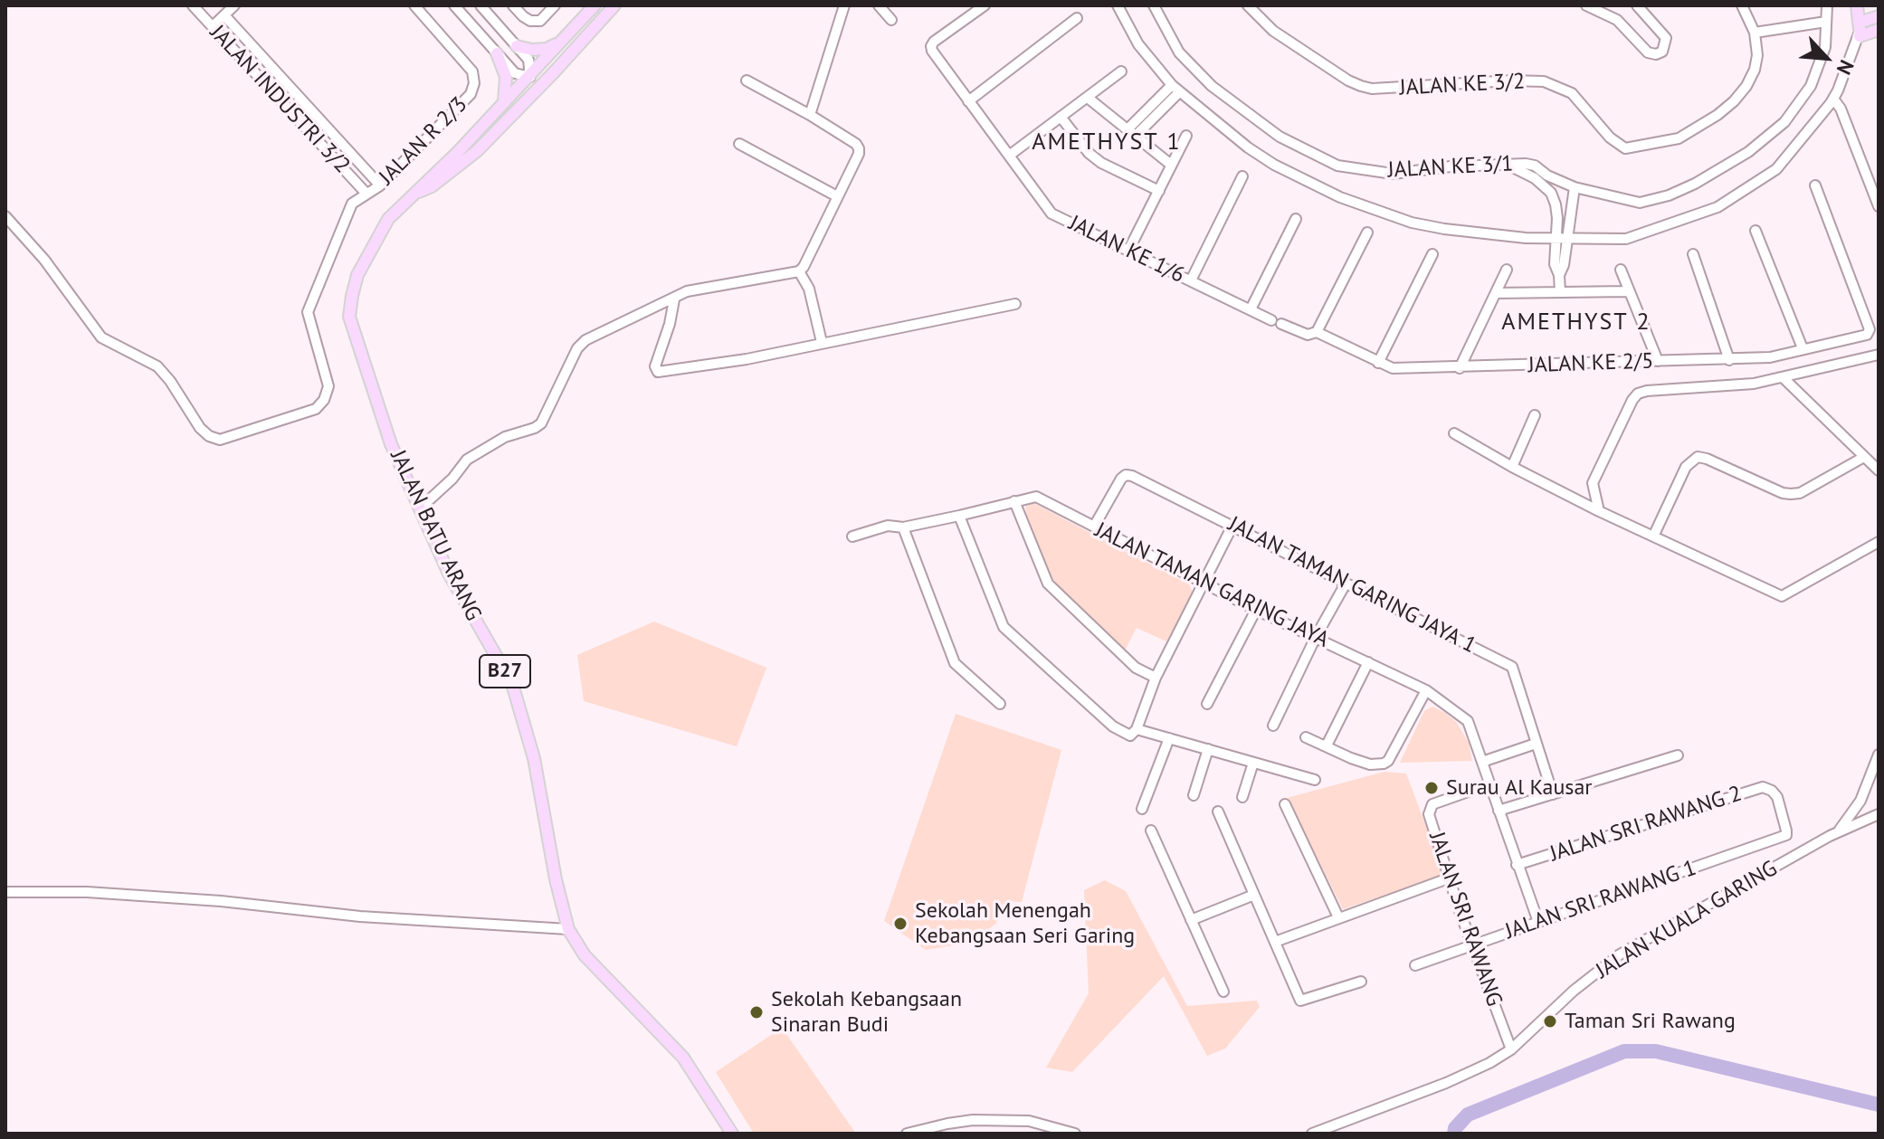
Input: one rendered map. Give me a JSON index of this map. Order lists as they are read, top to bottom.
{
  "streets": {
    "main road": ["JALAN BATU ARANG", "B27"],
    "street": [
      "JALAN KE 3/2",
      "JALAN INDUSTRI 3/2",
      "JALAN R 2/3",
      "JALAN KE 3/1",
      "JALAN KE 1/6",
      "JALAN KE 2/5",
      "JALAN TAMAN GARING JAYA",
      "JALAN TAMAN GARING JAYA 1",
      "JALAN SRI RAWANG 2",
      "JALAN SRI RAWANG 1",
      "JALAN SRI RAWANG",
      "JALAN KUALA GARING"
    ]
  },
  "crossings": [
    ["JALAN INDUSTRI 3/2", "JALAN R 2/3"],
    ["JALAN KE 1/6", "JALAN KE 2/5"],
    ["JALAN TAMAN GARING JAYA", "JALAN TAMAN GARING JAYA 1"],
    ["JALAN TAMAN GARING JAYA", "JALAN SRI RAWANG 2"],
    ["JALAN TAMAN GARING JAYA", "JALAN SRI RAWANG 1"],
    ["JALAN TAMAN GARING JAYA", "JALAN SRI RAWANG"],
    ["JALAN SRI RAWANG 2", "JALAN SRI RAWANG 1"],
    ["JALAN SRI RAWANG 1", "JALAN SRI RAWANG"],
    ["JALAN SRI RAWANG", "JALAN KUALA GARING"]
  ],
  "districts": ["AMETHYST 1", "AMETHYST 2"],
  "places": [
    "Surau Al Kausar",
    "Sekolah Menengah Kebangsaan Seri Garing",
    "Sekolah Kebangsaan Sinaran Budi",
    "Taman Sri Rawang"
  ],
  "north": "bottom right"
}
